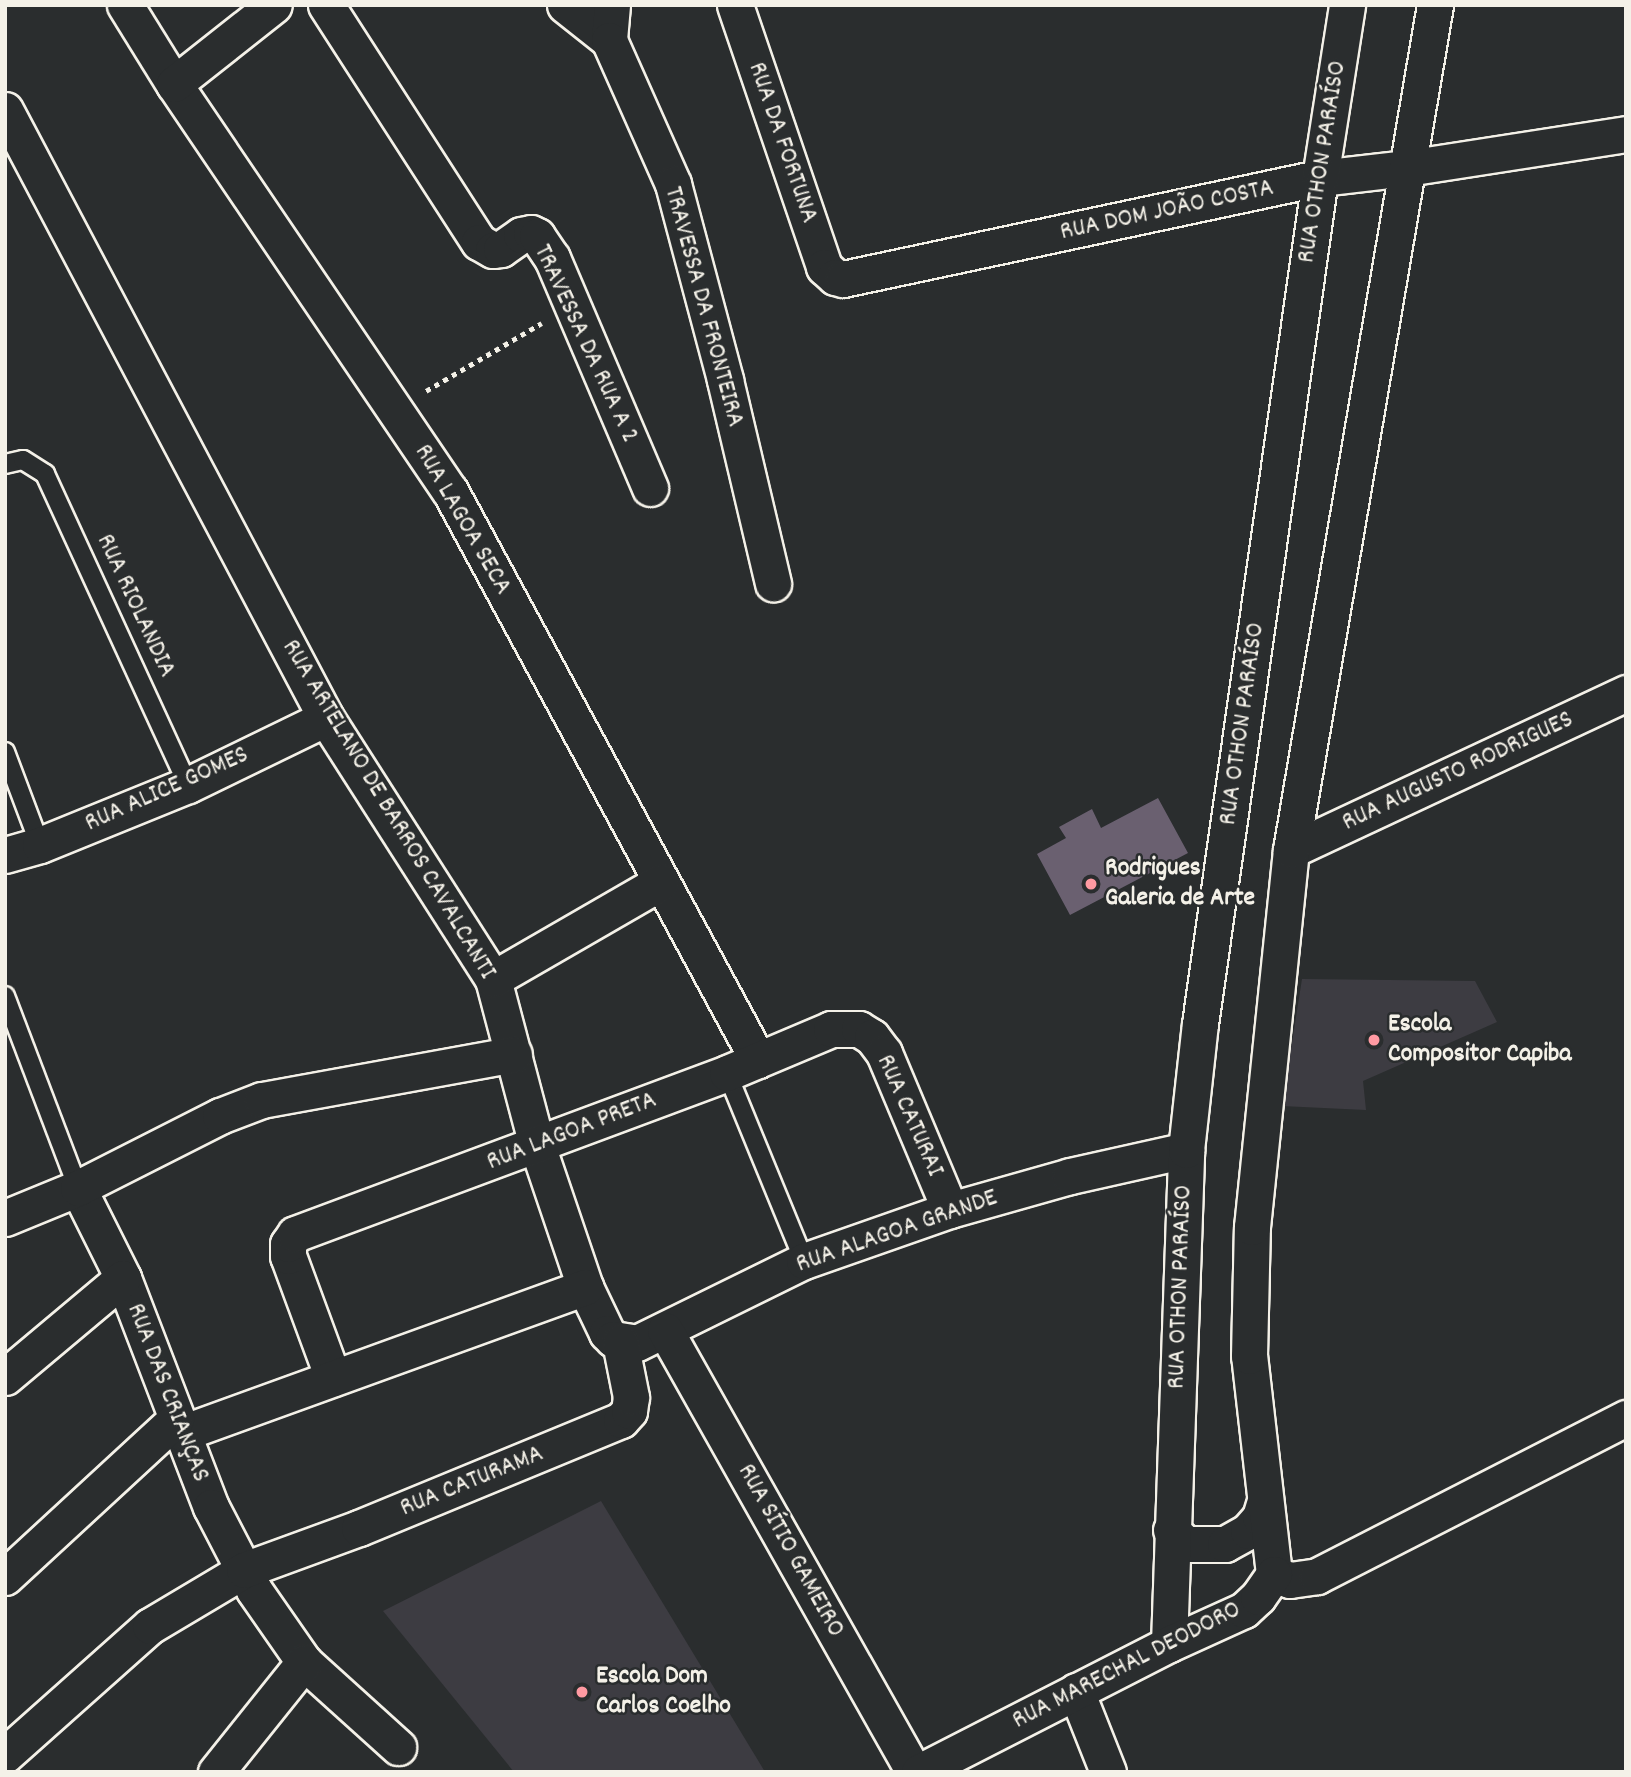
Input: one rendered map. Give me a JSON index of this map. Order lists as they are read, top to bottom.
{
  "streets": {
    "street": [
      "RUA DA FORTUNA",
      "RUA OTHON PARAÍSO",
      "RUA DOM JOÃO COSTA",
      "TRAVESSA DA FRONTEIRA",
      "TRAVESSA DA RUA A 2",
      "RUA LAGOA SECA",
      "RUA AUGUSTO RODRIGUES",
      "RUA ALICE GOMES",
      "RUA ARTELANO DE BARROS CAVALCANTI",
      "RUA CATURAI",
      "RUA LAGOA PRETA",
      "RUA ALAGOA GRANDE",
      "RUA DAS CRIANÇAS",
      "RUA CATURAMA",
      "RUA SÍTIO GAMEIRO",
      "RUA MARECHAL DEODORO"
    ],
    "lane": ["RUA RIOLANDIA"]
  },
  "crossings": [
    ["RUA DA FORTUNA", "RUA DOM JOÃO COSTA"],
    ["RUA OTHON PARAÍSO", "RUA DOM JOÃO COSTA"],
    ["RUA OTHON PARAÍSO", "RUA ALAGOA GRANDE"],
    ["RUA OTHON PARAÍSO", "RUA MARECHAL DEODORO"],
    ["RUA LAGOA SECA", "RUA LAGOA PRETA"],
    ["RUA LAGOA SECA", "RUA ALAGOA GRANDE"],
    ["RUA RIOLANDIA", "RUA ALICE GOMES"],
    ["RUA ALICE GOMES", "RUA ARTELANO DE BARROS CAVALCANTI"],
    ["RUA ARTELANO DE BARROS CAVALCANTI", "RUA LAGOA PRETA"],
    ["RUA ARTELANO DE BARROS CAVALCANTI", "RUA ALAGOA GRANDE"],
    ["RUA ARTELANO DE BARROS CAVALCANTI", "RUA CATURAMA"],
    ["RUA CATURAI", "RUA LAGOA PRETA"],
    ["RUA CATURAI", "RUA ALAGOA GRANDE"],
    ["RUA ALAGOA GRANDE", "RUA CATURAMA"],
    ["RUA ALAGOA GRANDE", "RUA SÍTIO GAMEIRO"],
    ["RUA DAS CRIANÇAS", "RUA CATURAMA"],
    ["RUA SÍTIO GAMEIRO", "RUA MARECHAL DEODORO"]
  ],
  "places": ["Rodrigues Galeria de Arte", "Escola Compositor Capiba", "Escola Dom Carlos Coelho"]
}
